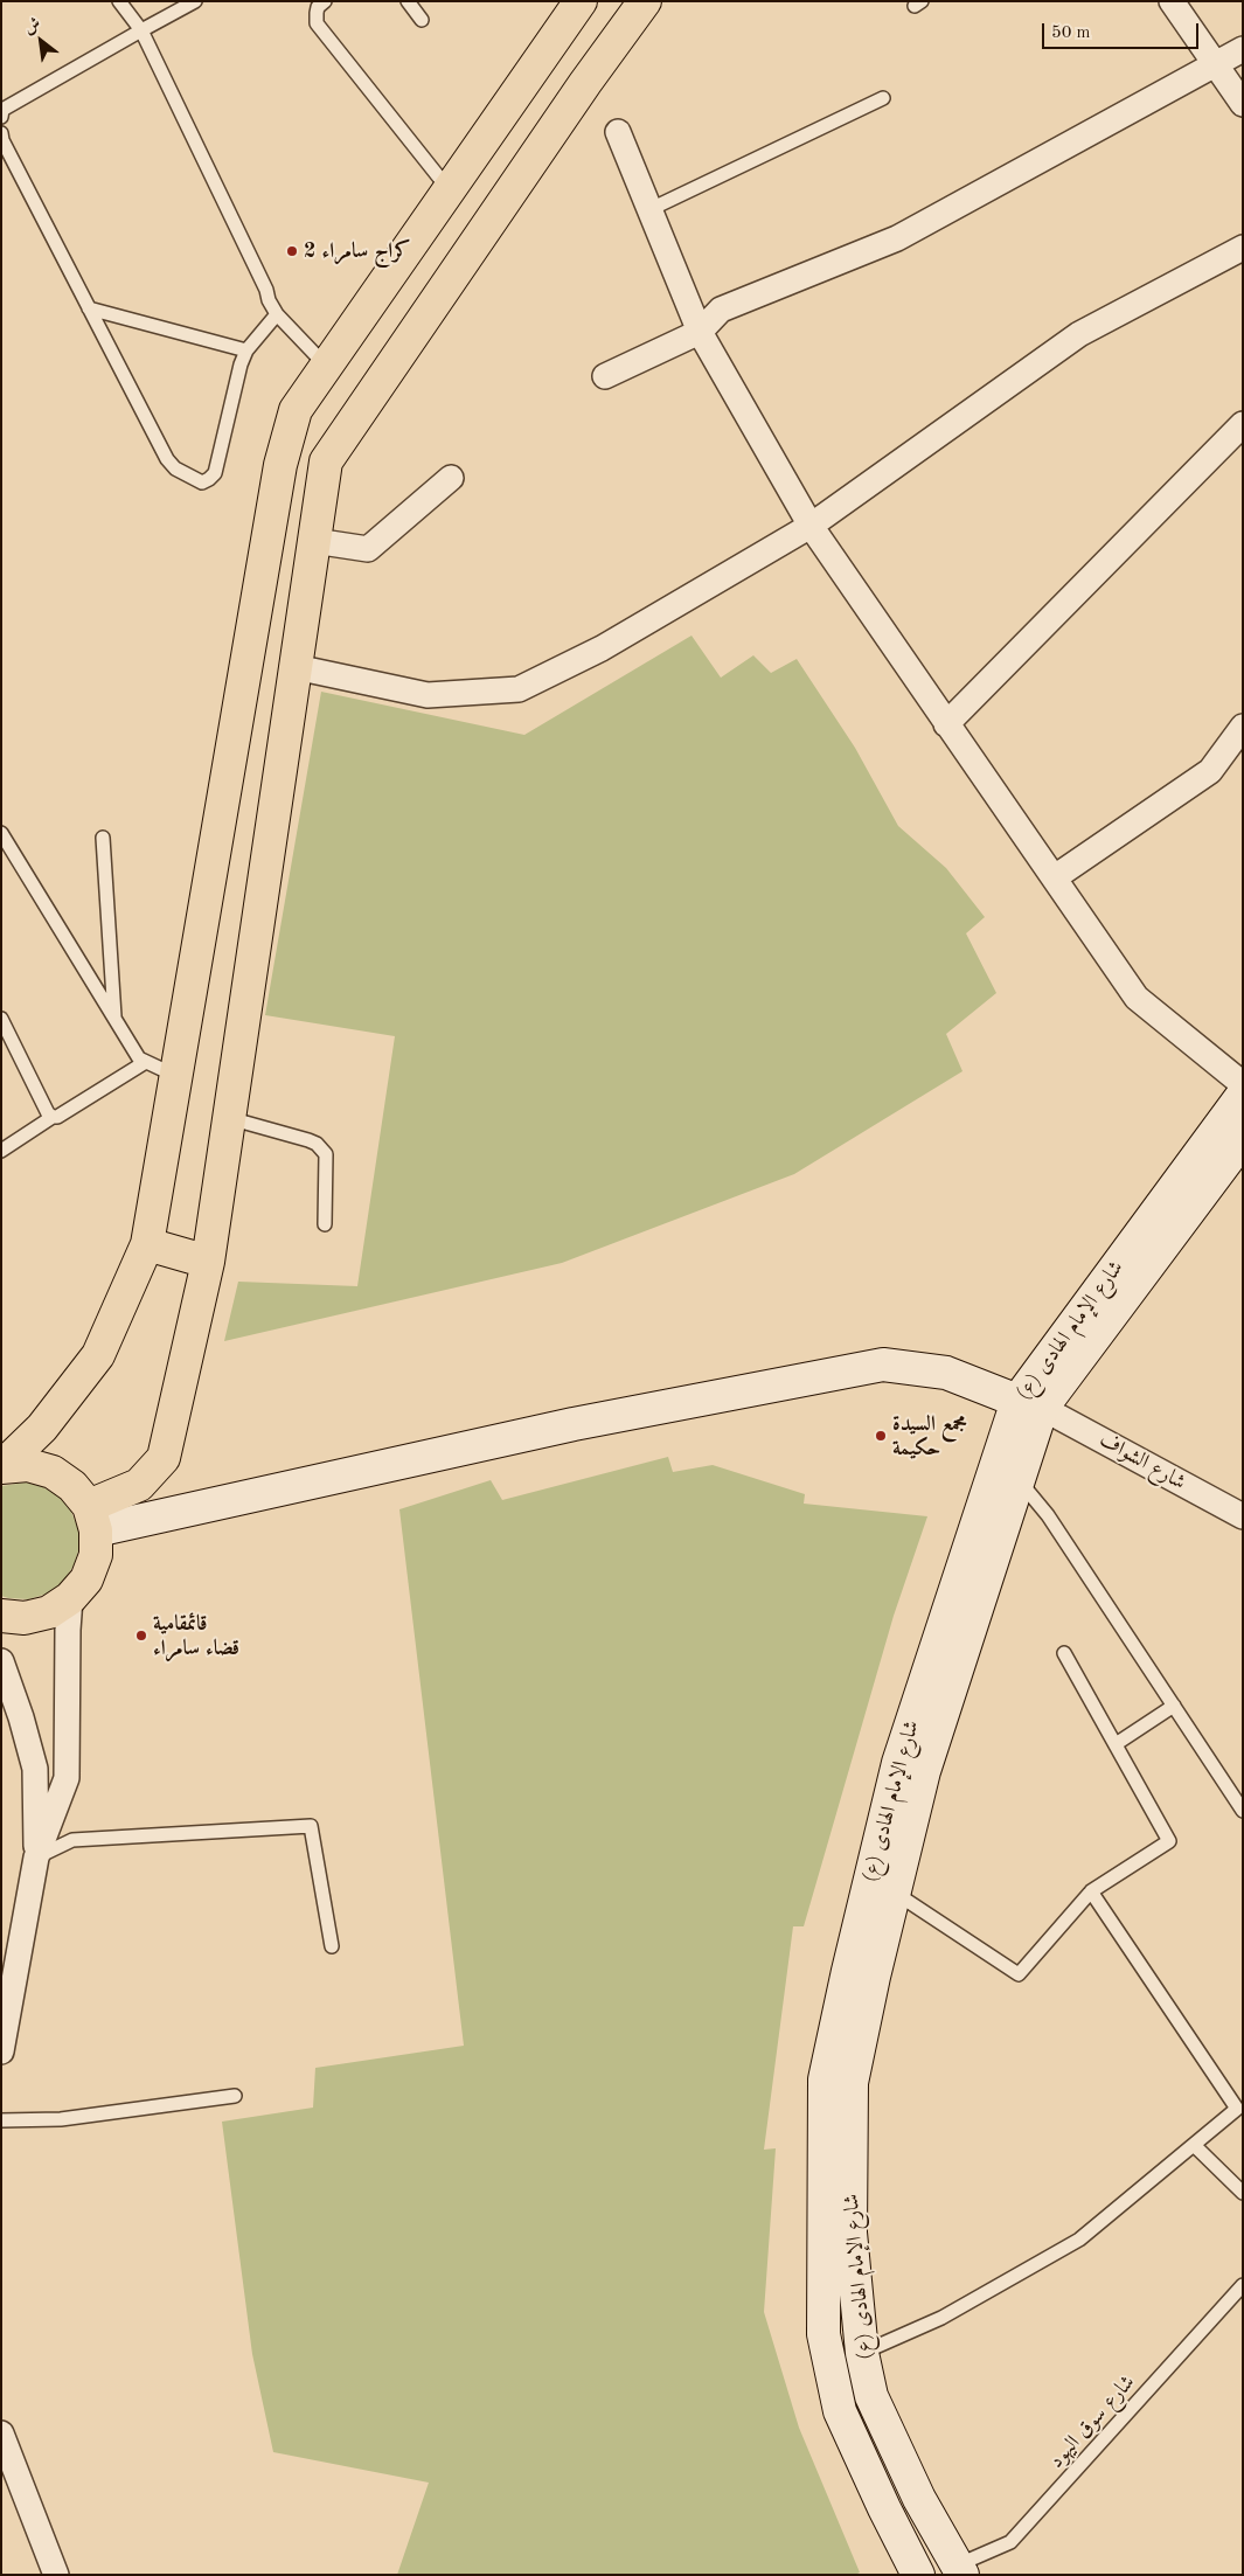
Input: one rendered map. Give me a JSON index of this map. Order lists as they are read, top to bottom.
{
  "streets": {
    "main road": ["شارع الإمام الهادی (ع)"],
    "street": ["شارع الشواف"],
    "lane": ["شارع سوق اليهود"]
  },
  "crossings": [
    ["شارع الإمام الهادی (ع)", "شارع الشواف"],
    ["شارع الإمام الهادی (ع)", "شارع سوق اليهود"]
  ],
  "places": ["كراج سامراء 2", "مجمع السيدة حكيمة", "قائمقامية قضاء سامراء"],
  "scale_bar": "50 m",
  "north": "top left"
}
